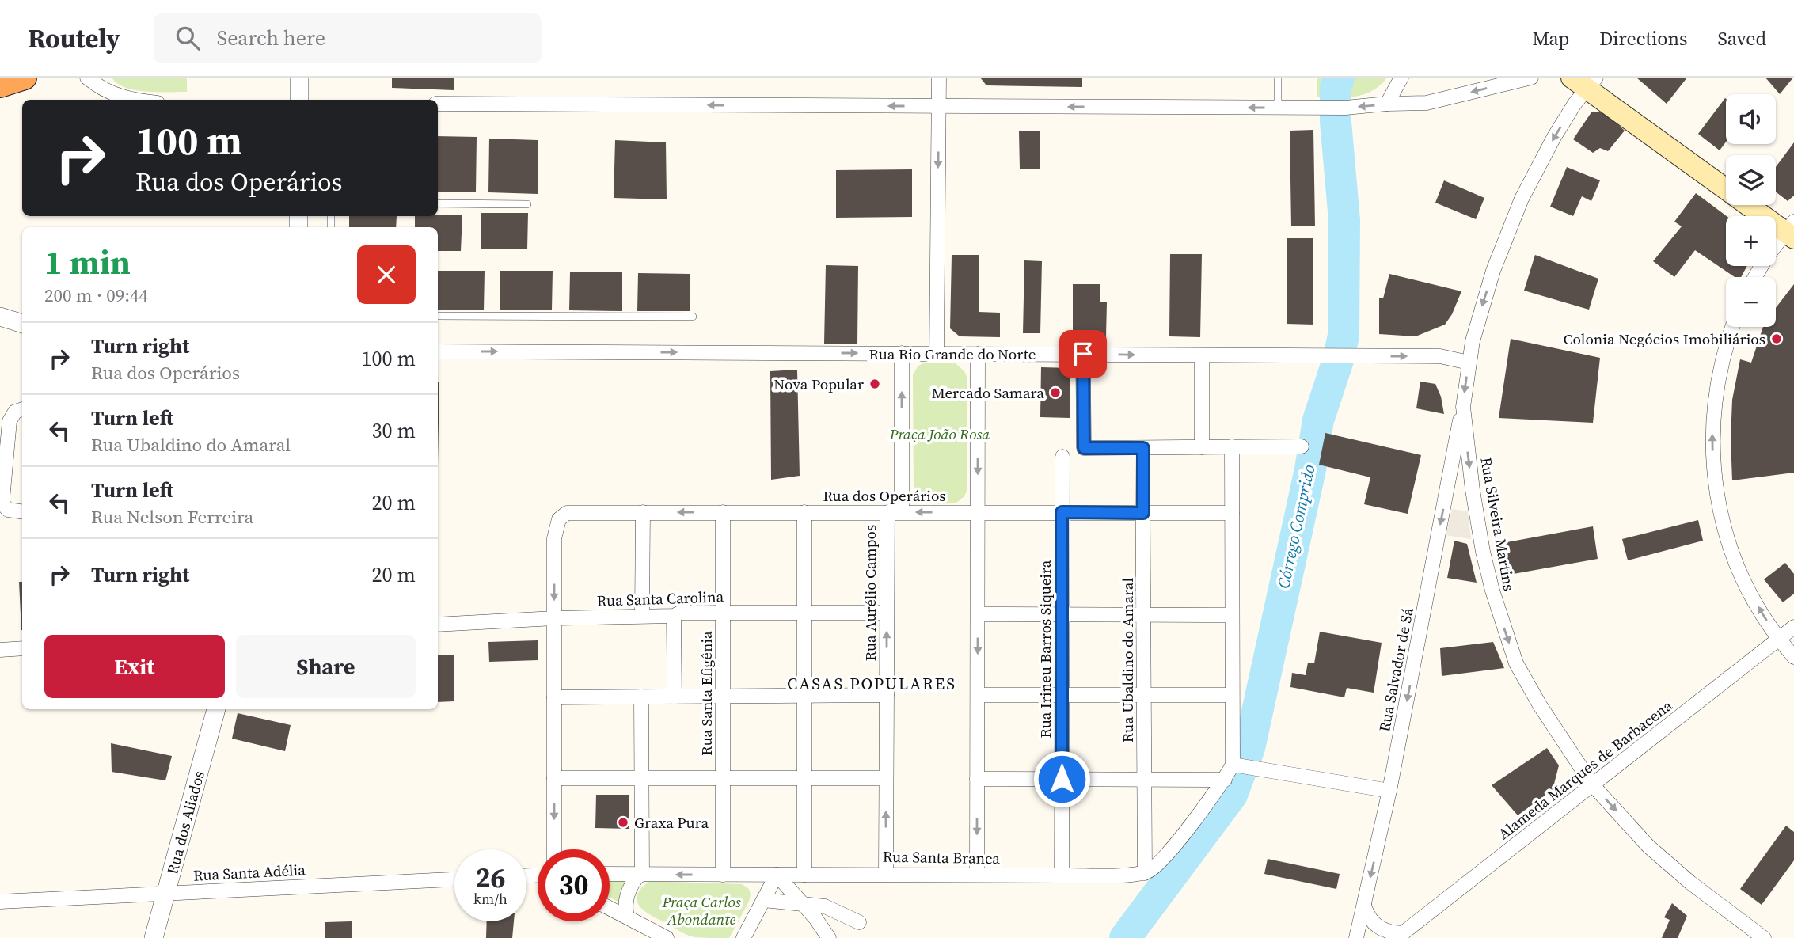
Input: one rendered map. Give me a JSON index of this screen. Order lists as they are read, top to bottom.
{
  "streets": {
    "street": [
      "Rua Rio Grande do Norte",
      "Rua dos Operários",
      "Rua Silveira Martins",
      "Rua Aurélio Campos",
      "Rua Santa Carolina",
      "Rua Irineu Barros Siqueira",
      "Rua Ubaldino do Amaral",
      "Rua Salvador de Sá",
      "Rua Santa Efigênia",
      "Alameda Marques de Barbacena",
      "Rua dos Aliados",
      "Rua Santa Branca",
      "Rua Santa Adélia"
    ]
  },
  "crossings": [
    ["Rua Rio Grande do Norte", "Rua Silveira Martins"],
    ["Rua dos Operários", "Rua Aurélio Campos"],
    ["Rua dos Operários", "Rua Santa Carolina"],
    ["Rua dos Operários", "Rua Irineu Barros Siqueira"],
    ["Rua dos Operários", "Rua Ubaldino do Amaral"],
    ["Rua dos Operários", "Rua Santa Efigênia"],
    ["Rua Silveira Martins", "Rua Salvador de Sá"],
    ["Rua Silveira Martins", "Alameda Marques de Barbacena"],
    ["Rua Aurélio Campos", "Rua Santa Carolina"],
    ["Rua Aurélio Campos", "Rua Santa Branca"],
    ["Rua Santa Carolina", "Rua Santa Efigênia"],
    ["Rua Irineu Barros Siqueira", "Rua Santa Branca"],
    ["Rua Ubaldino do Amaral", "Rua Santa Branca"],
    ["Rua Santa Efigênia", "Rua Santa Branca"],
    ["Rua dos Aliados", "Rua Santa Adélia"]
  ],
  "one_way": ["Rua Rio Grande do Norte", "Rua Silveira Martins", "Rua Salvador de Sá"],
  "districts": ["CASAS POPULARES"],
  "water": ["Córrego Comprido"],
  "parks": ["Praça João Rosa", "Praça Carlos Abondante"],
  "places": [
    "Colonia Negócios Imobiliários",
    "Nova Popular",
    "Mercado Samara",
    "Graxa Pura"
  ],
  "page": {
    "header": "Routely",
    "search": "Search here",
    "nav": ["Map", "Directions", "Saved"],
    "map_buttons": ["+", "−"],
    "turn": ["100 m", "Rua dos Operários"],
    "heading": ["1 min", "200 m · 09:44"],
    "list": [
      {
        "name": "Turn right",
        "note": "Rua dos Operários",
        "value": "100 m"
      },
      {
        "name": "Turn left",
        "note": "Rua Ubaldino do Amaral",
        "value": "30 m"
      },
      {
        "name": "Turn left",
        "note": "Rua Nelson Ferreira",
        "value": "20 m"
      },
      {
        "name": "Turn right",
        "value": "20 m"
      }
    ],
    "buttons": ["Exit", "Share"],
    "speed": "26 km/h",
    "limit": "30"
  }
}
